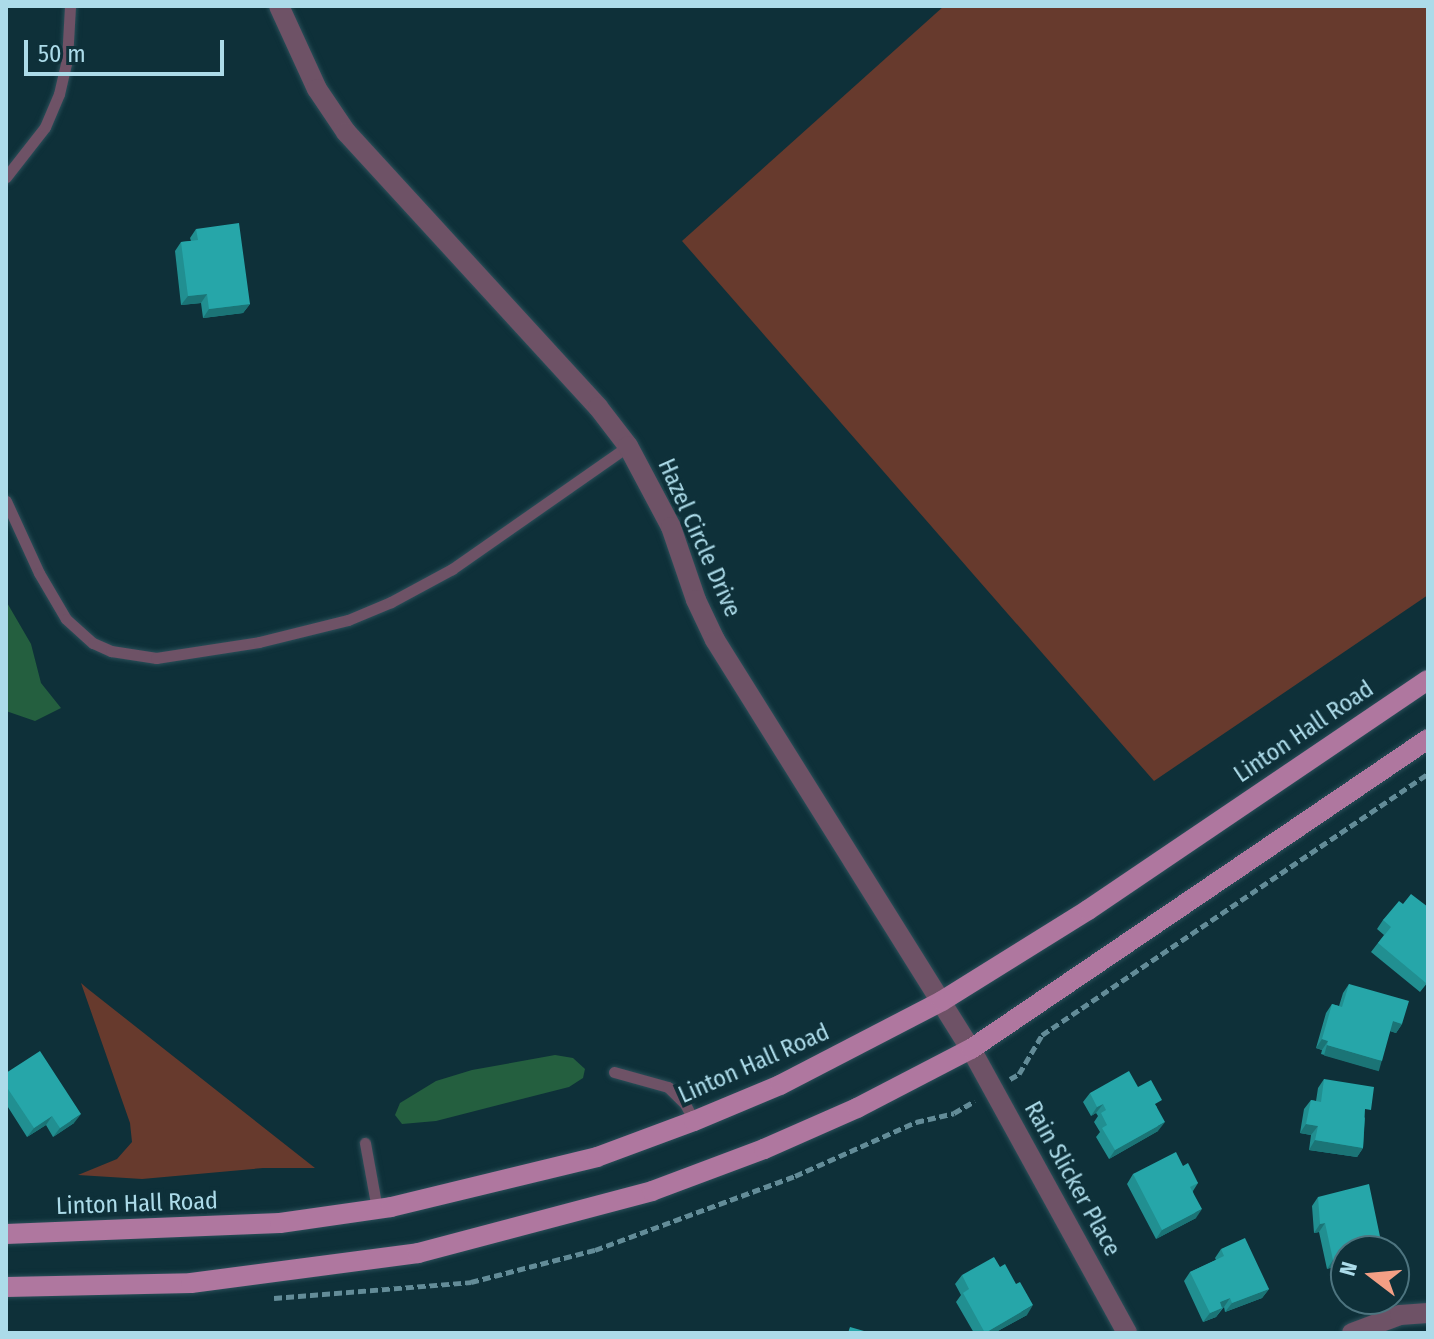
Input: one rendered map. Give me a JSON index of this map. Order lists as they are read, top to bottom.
{
  "streets": {
    "main road": ["Linton Hall Road"],
    "street": ["Hazel Circle Drive", "Rain Slicker Place"]
  },
  "crossings": [
    ["Hazel Circle Drive", "Linton Hall Road"],
    ["Hazel Circle Drive", "Rain Slicker Place"]
  ],
  "scale_bar": "50 m",
  "north": "left"
}
